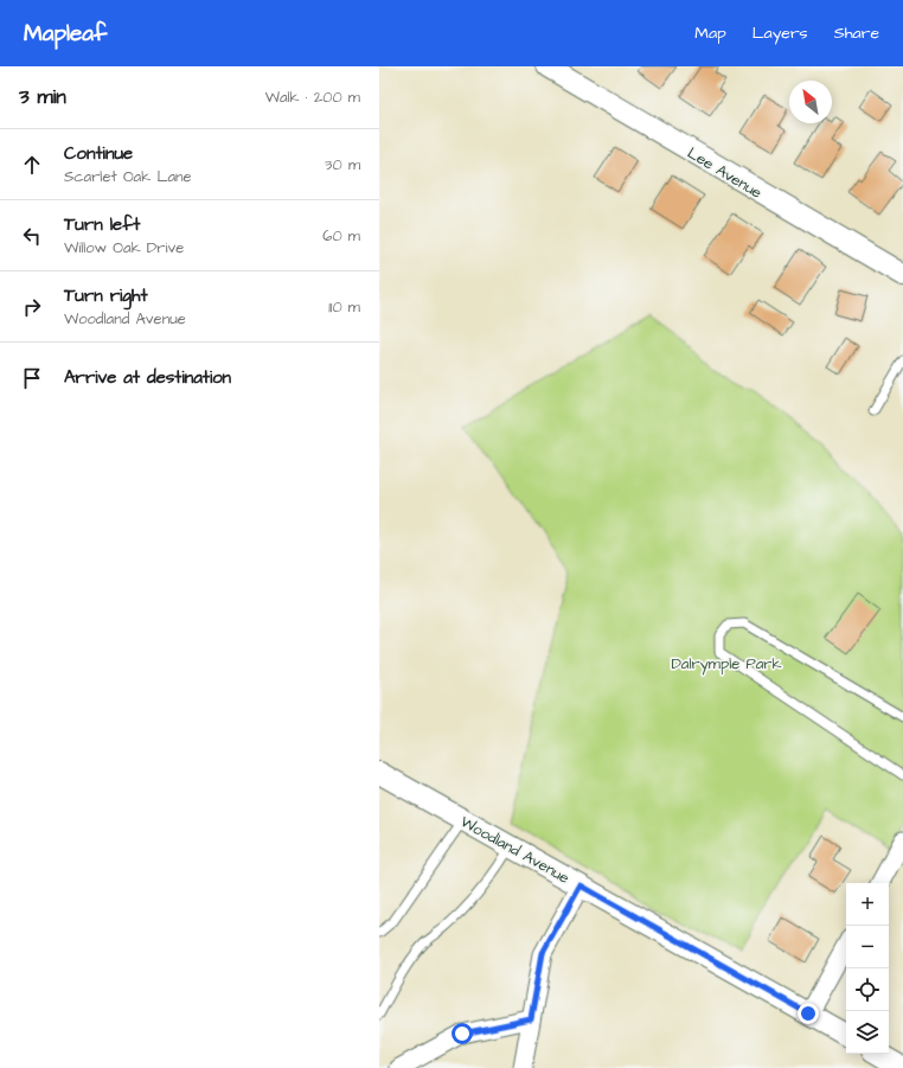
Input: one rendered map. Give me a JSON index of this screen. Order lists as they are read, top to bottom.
{
  "streets": {
    "street": ["Lee Avenue", "Woodland Avenue"]
  },
  "parks": ["Dalrymple Park"],
  "north": "top left",
  "page": {
    "header": "Mapleaf",
    "nav": ["Map", "Layers", "Share"],
    "heading": ["3 min", "Walk · 200 m"],
    "list": [
      ["Continue", "Scarlet Oak Lane", "30 m"],
      ["Turn left", "Willow Oak Drive", "60 m"],
      ["Turn right", "Woodland Avenue", "110 m"],
      "Arrive at destination"
    ],
    "map_buttons": ["+", "−"]
  }
}
